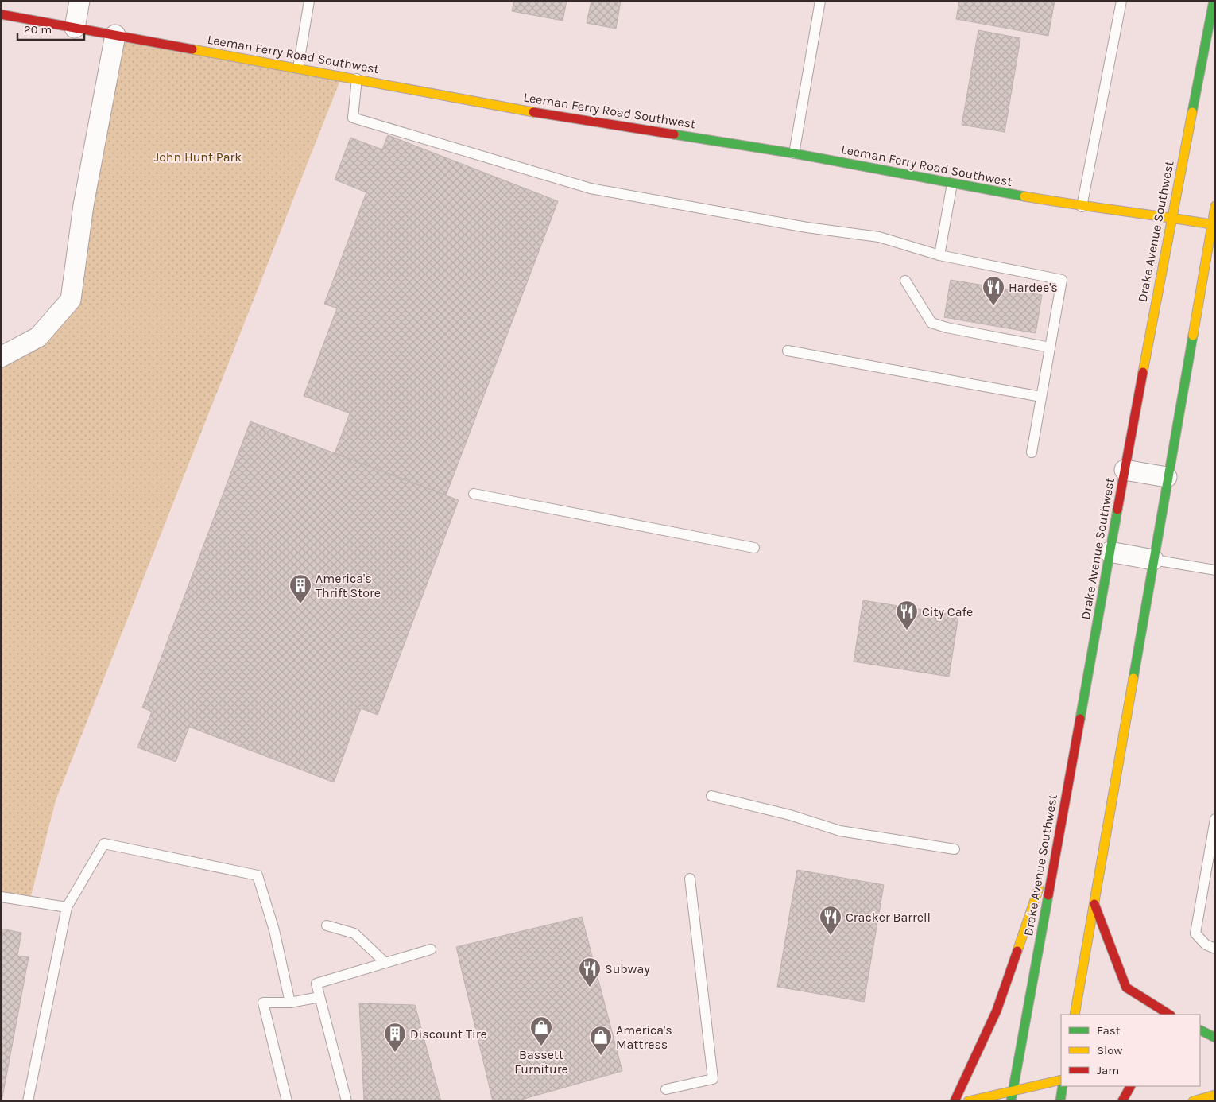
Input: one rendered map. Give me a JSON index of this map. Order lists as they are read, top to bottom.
{
  "streets": {
    "main road": ["Leeman Ferry Road Southwest", "Drake Avenue Southwest"]
  },
  "crossings": [
    ["Leeman Ferry Road Southwest", "Drake Avenue Southwest"]
  ],
  "parks": ["John Hunt Park"],
  "places": {
    "restaurant": [
      "Hardee's",
      "City Cafe",
      "Cracker Barrell",
      "Subway"
    ],
    "building": ["America's Thrift Store", "Discount Tire"],
    "shop": ["Bassett Furniture", "America's Mattress"]
  },
  "legend": ["Fast", "Slow", "Jam"],
  "scale_bar": "20 m"
}
